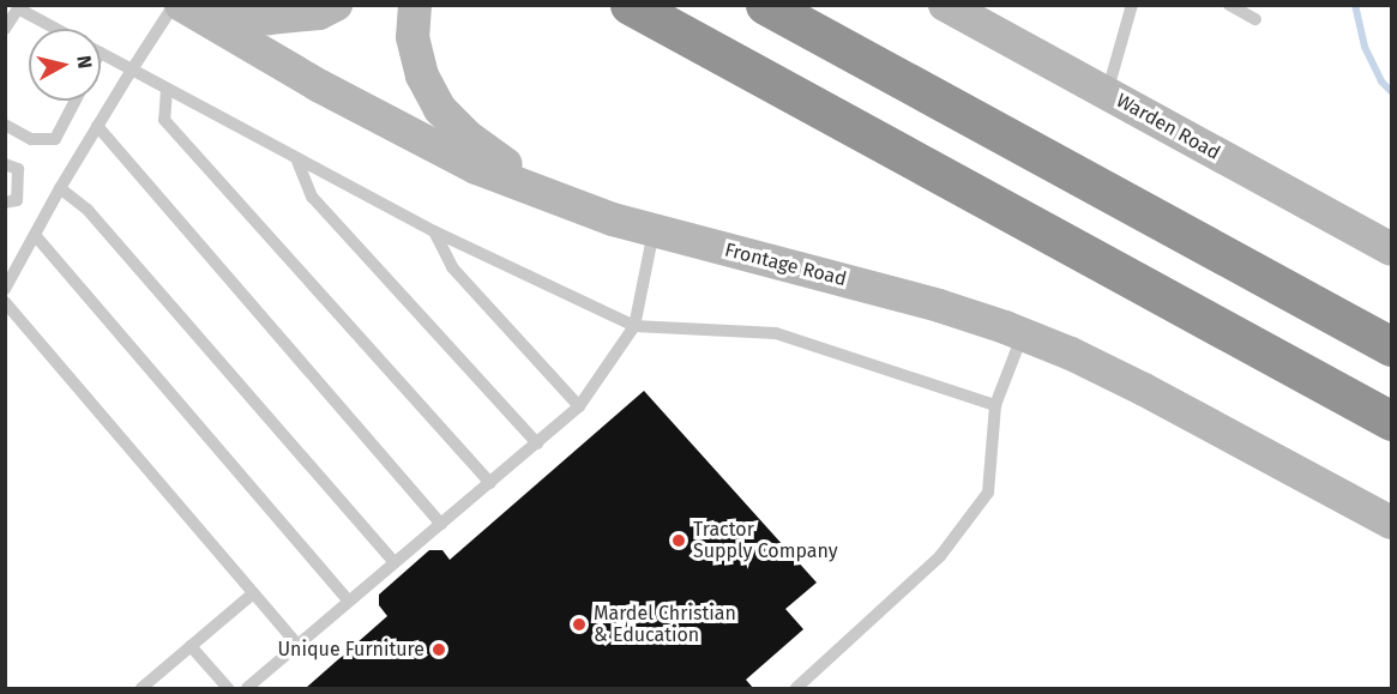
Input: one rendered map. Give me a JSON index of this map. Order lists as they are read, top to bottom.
{
  "streets": {
    "main road": ["Warden Road", "Frontage Road"]
  },
  "places": ["Tractor Supply Company", "Mardel Christian & Education", "Unique Furniture"],
  "north": "right"
}
